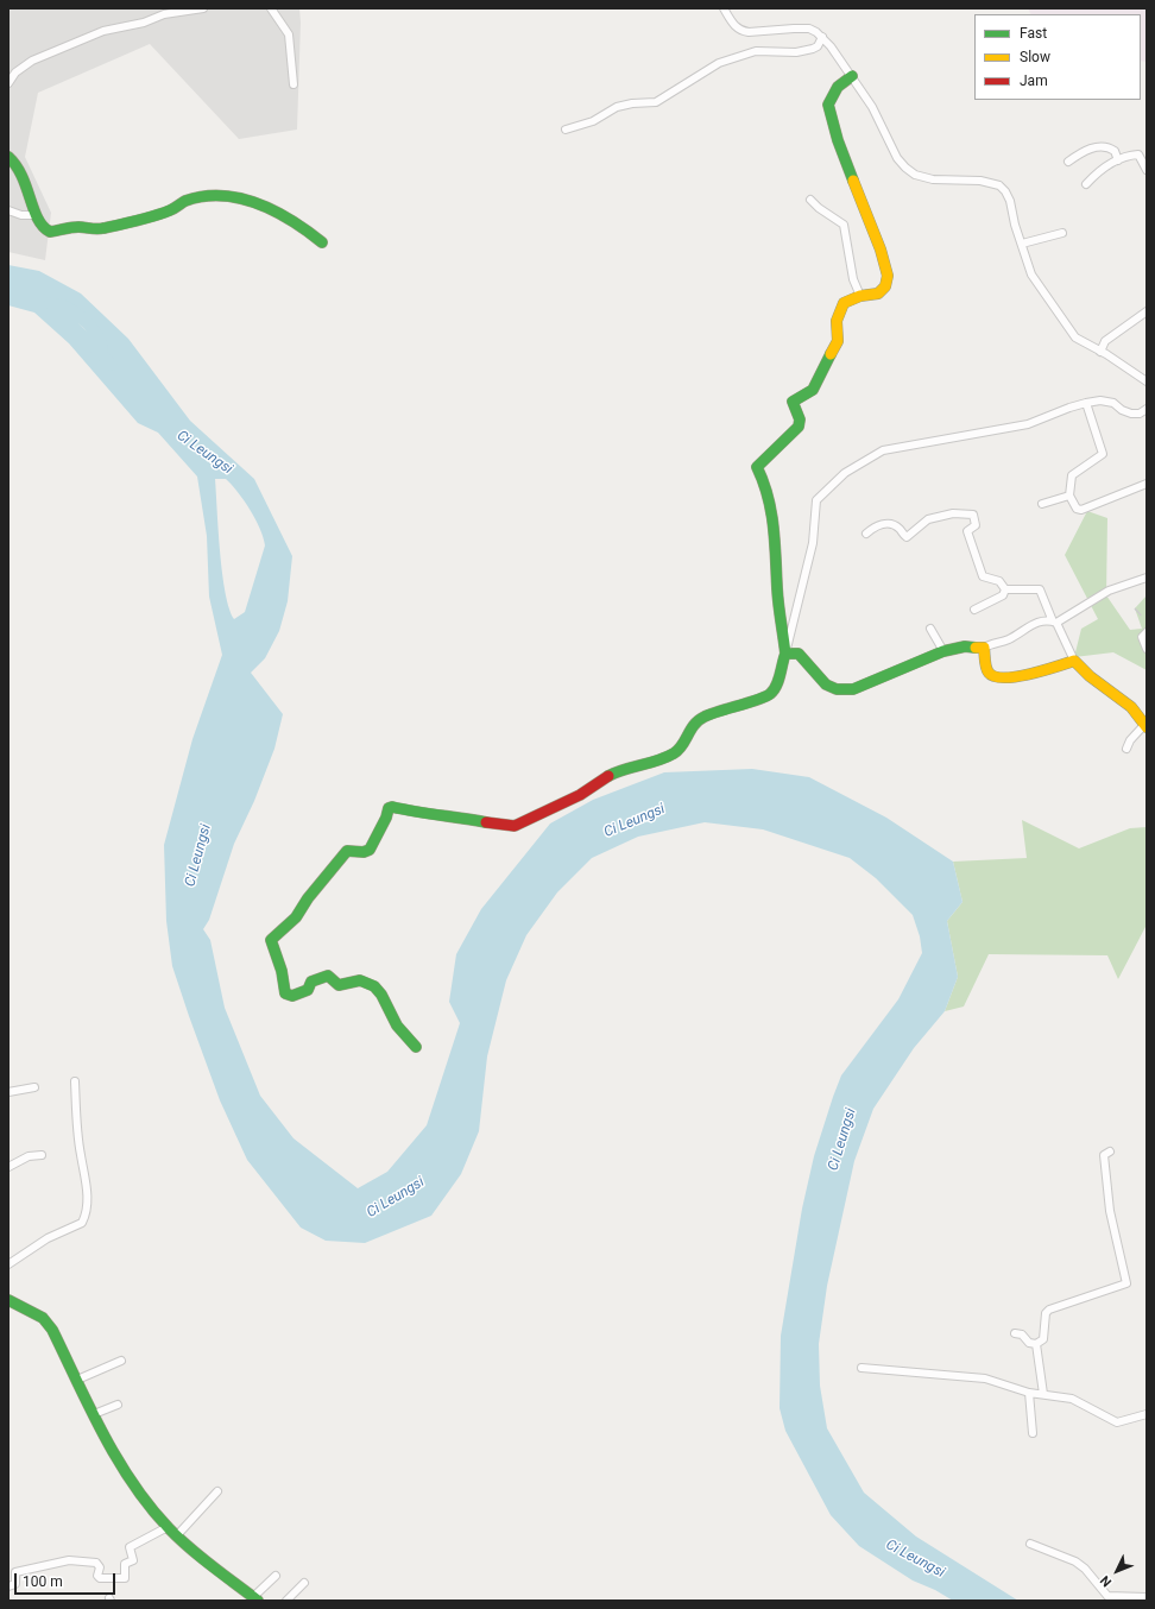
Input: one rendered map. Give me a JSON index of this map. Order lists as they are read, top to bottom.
{
  "water": ["Ci Leungsi"],
  "legend": ["Fast", "Slow", "Jam"],
  "scale_bar": "100 m",
  "north": "bottom left"
}
